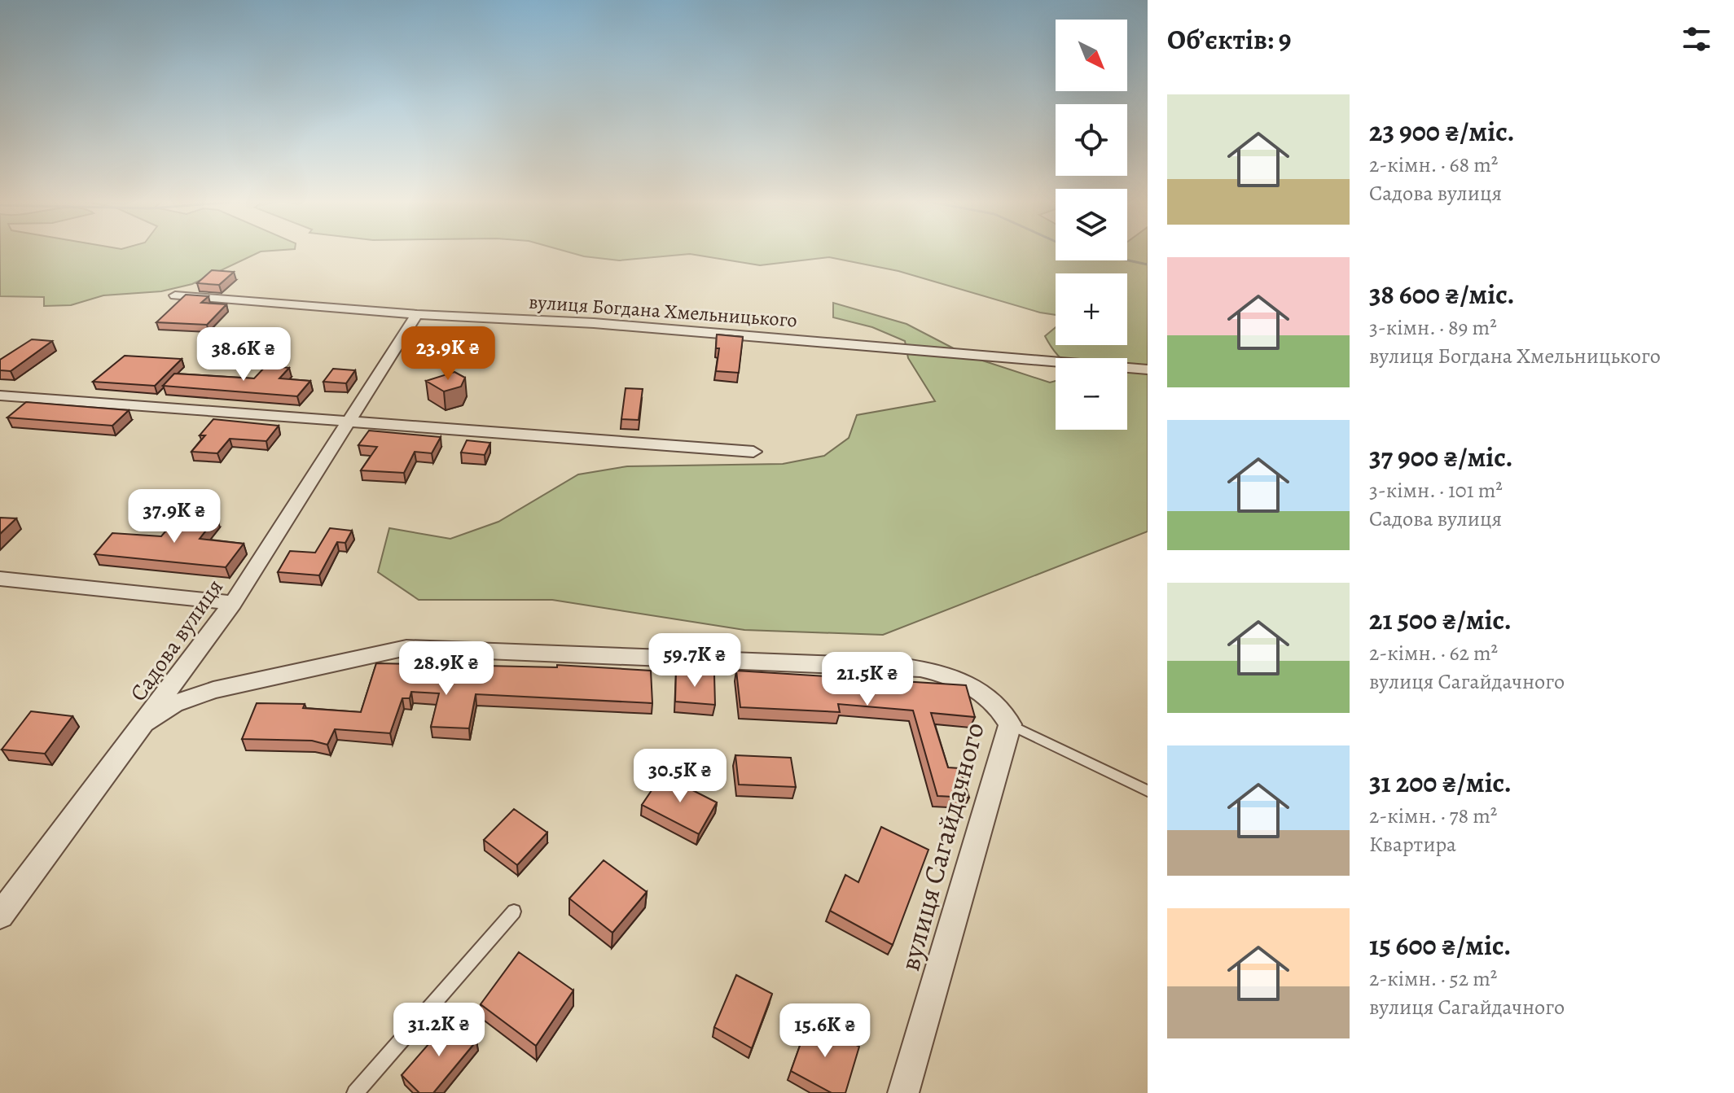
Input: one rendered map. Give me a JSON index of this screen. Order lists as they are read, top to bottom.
{
  "streets": {
    "street": ["вулиця Богдана Хмельницького", "Садова вулиця", "вулиця Сагайдачного"]
  },
  "crossings": [
    ["вулиця Богдана Хмельницького", "Садова вулиця"],
    ["Садова вулиця", "вулиця Сагайдачного"]
  ],
  "north": "bottom right",
  "page": {
    "heading": "Об’єктів: 9",
    "map_buttons": ["+", "−"],
    "list": [
      {
        "name": "23 900 ₴/міс.",
        "note": "2-кімн. · 68 m² · Садова вулиця"
      },
      {
        "name": "38 600 ₴/міс.",
        "note": "3-кімн. · 89 m² · вулиця Богдана Хмельницького"
      },
      {
        "name": "37 900 ₴/міс.",
        "note": "3-кімн. · 101 m² · Садова вулиця"
      },
      {
        "name": "21 500 ₴/міс.",
        "note": "2-кімн. · 62 m² · вулиця Сагайдачного"
      },
      {
        "name": "31 200 ₴/міс.",
        "note": "2-кімн. · 78 m² · Квартира"
      },
      {
        "name": "15 600 ₴/міс.",
        "note": "2-кімн. · 52 m² · вулиця Сагайдачного"
      }
    ],
    "price": [
      "23.9K ₴",
      "38.6K ₴",
      "37.9K ₴",
      "59.7K ₴",
      "28.9K ₴",
      "21.5K ₴",
      "30.5K ₴",
      "31.2K ₴",
      "15.6K ₴"
    ]
  }
}
